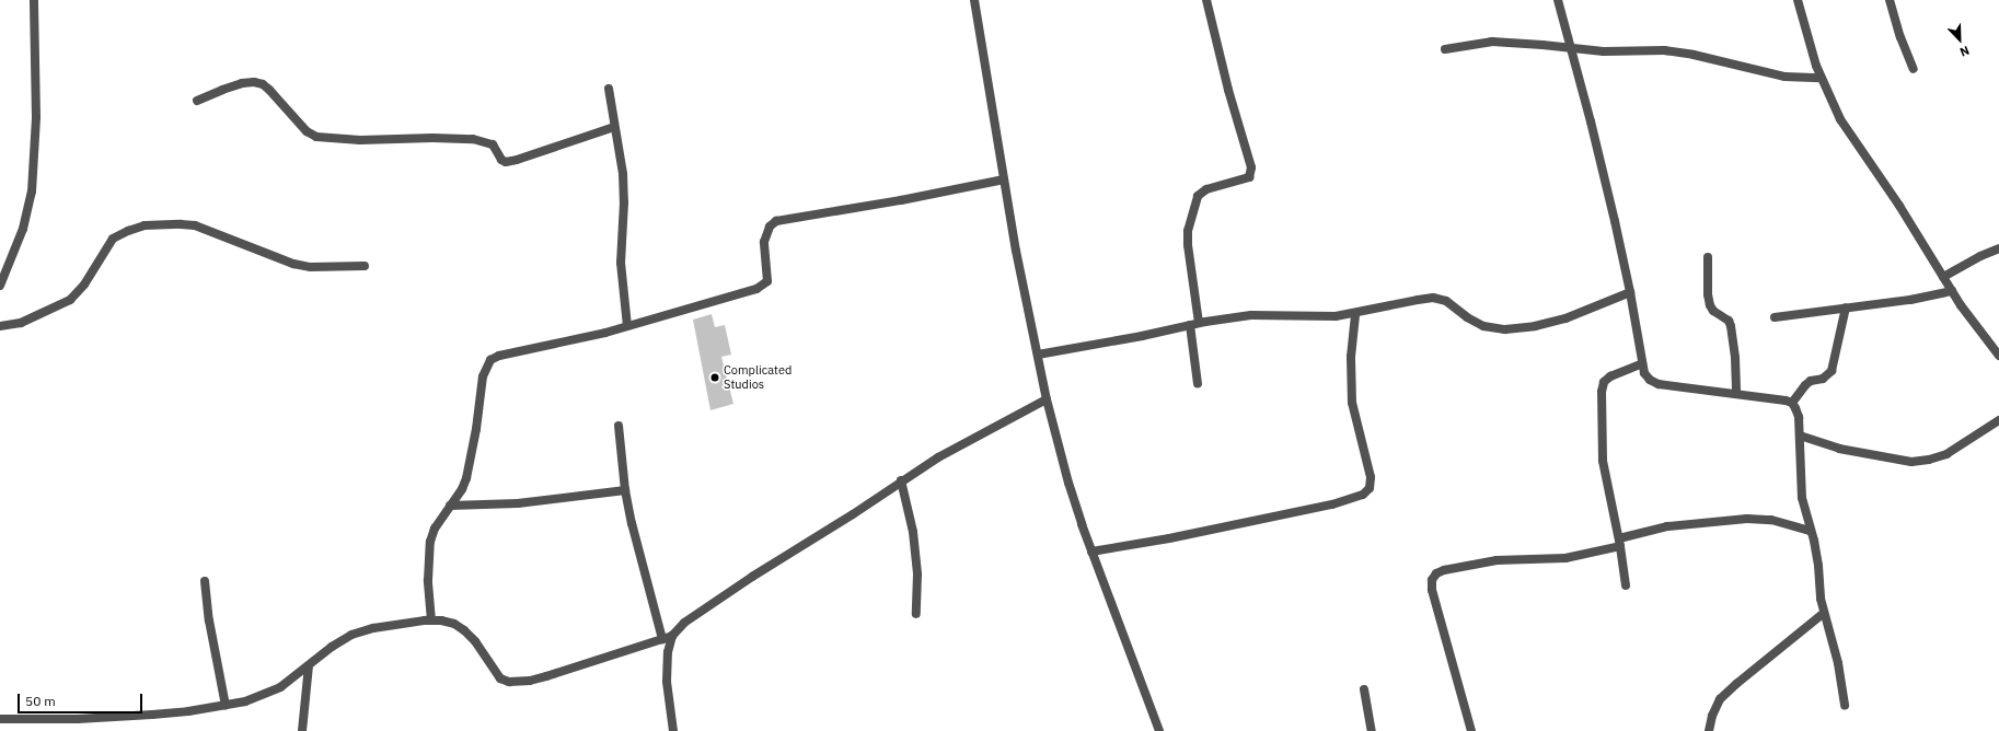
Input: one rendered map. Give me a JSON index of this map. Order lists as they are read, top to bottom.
{
  "places": ["Complicated Studios"],
  "scale_bar": "50 m",
  "north": "bottom right"
}
